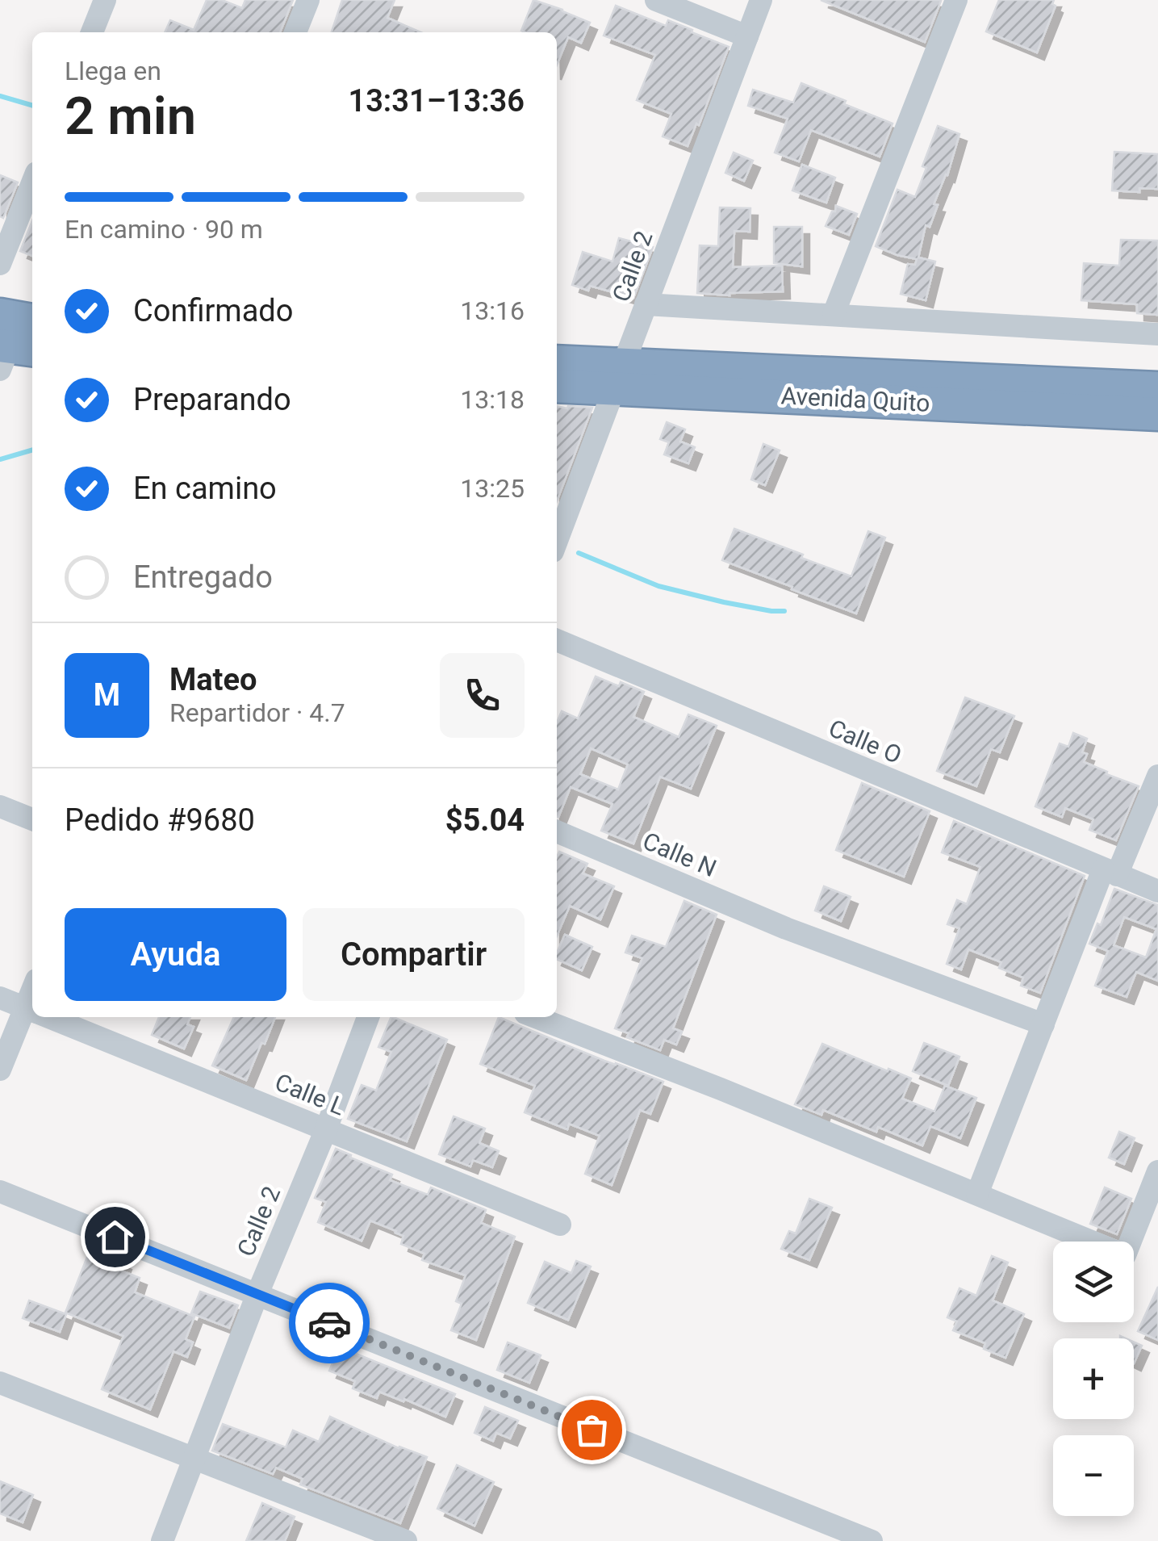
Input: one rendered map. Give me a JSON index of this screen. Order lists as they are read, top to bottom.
{
  "streets": {
    "highway": ["Avenida Quito"],
    "street": [
      "Calle 2",
      "Calle O",
      "Calle N",
      "Calle L"
    ]
  },
  "crossings": [
    ["Calle 2", "Avenida Quito"],
    ["Calle 2", "Calle L"]
  ],
  "page": {
    "heading": ["2 min", "Llega en", "13:31–13:36"],
    "panel": [
      "Mateo",
      "Repartidor · 4.7",
      "Pedido #9680",
      "$5.04"
    ],
    "bar": "En camino · 90 m",
    "list": [
      ["Confirmado", "13:16"],
      ["Preparando", "13:18"],
      ["En camino", "13:25"],
      "Entregado"
    ],
    "round": "M",
    "buttons": ["Ayuda", "Compartir"],
    "map_buttons": ["+", "−"]
  }
}
